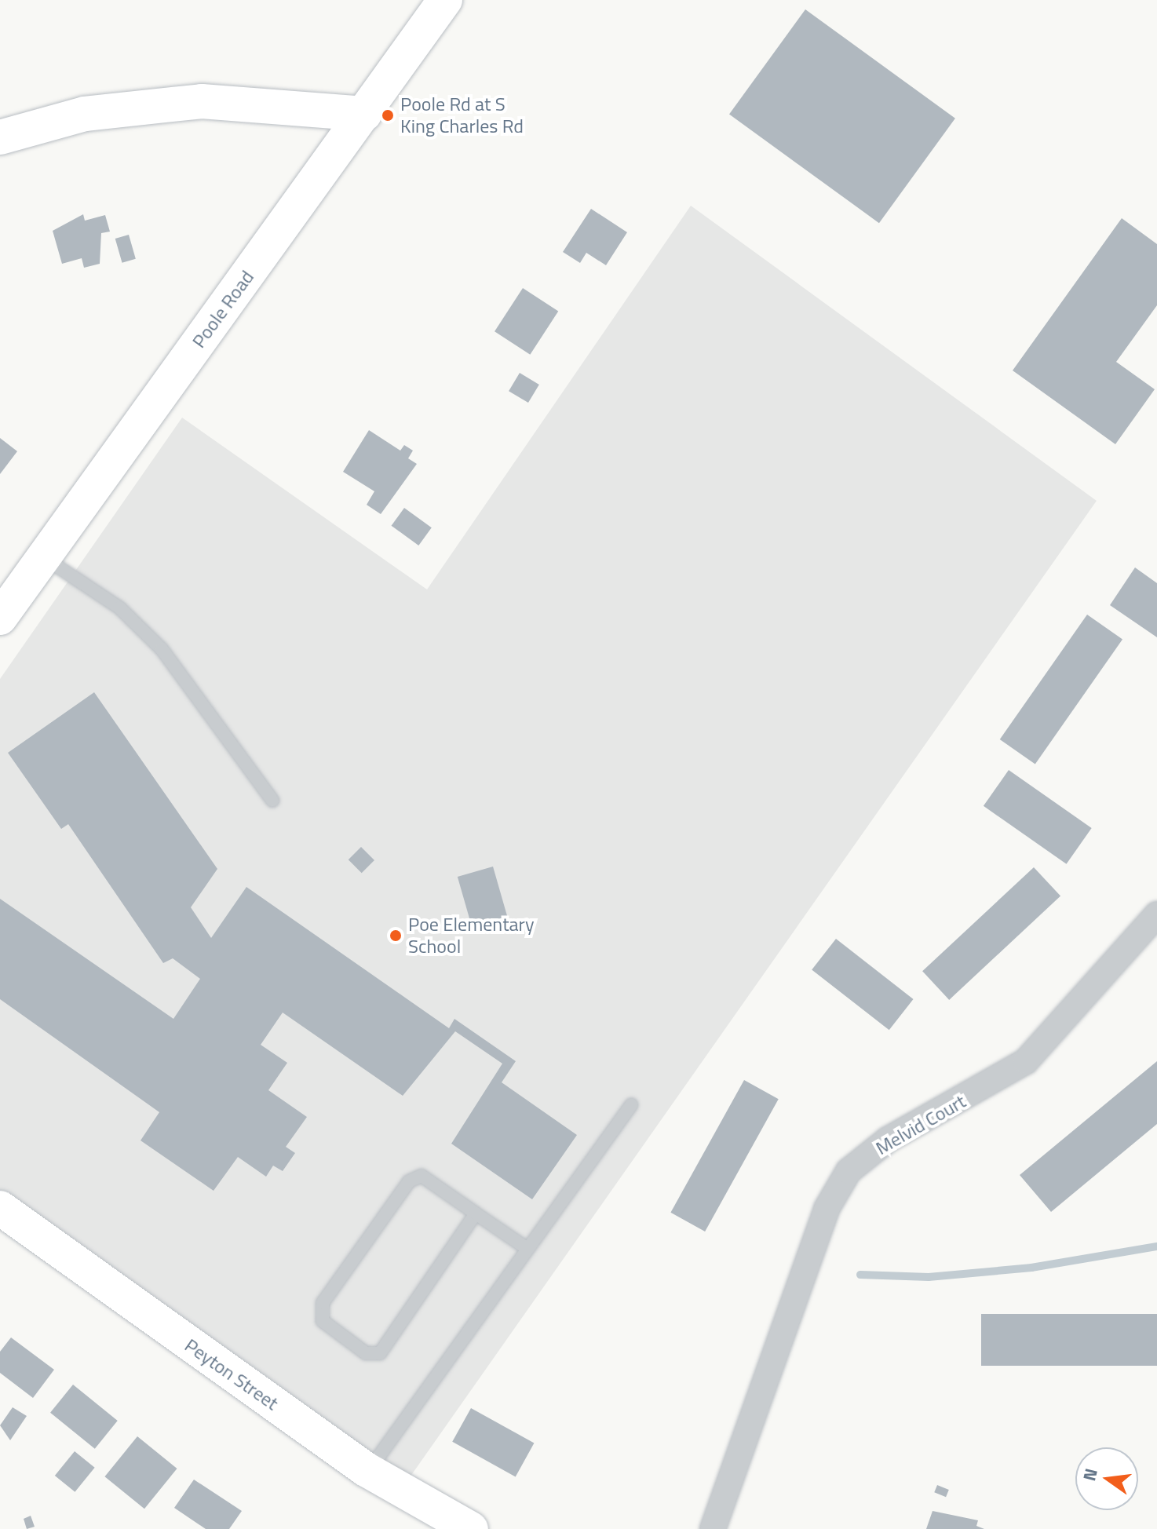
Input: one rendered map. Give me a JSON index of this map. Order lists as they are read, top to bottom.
{
  "streets": {
    "street": ["Poole Road", "Melvid Court", "Peyton Street"]
  },
  "places": ["Poole Rd at S King Charles Rd", "Poe Elementary School"],
  "north": "left"
}
